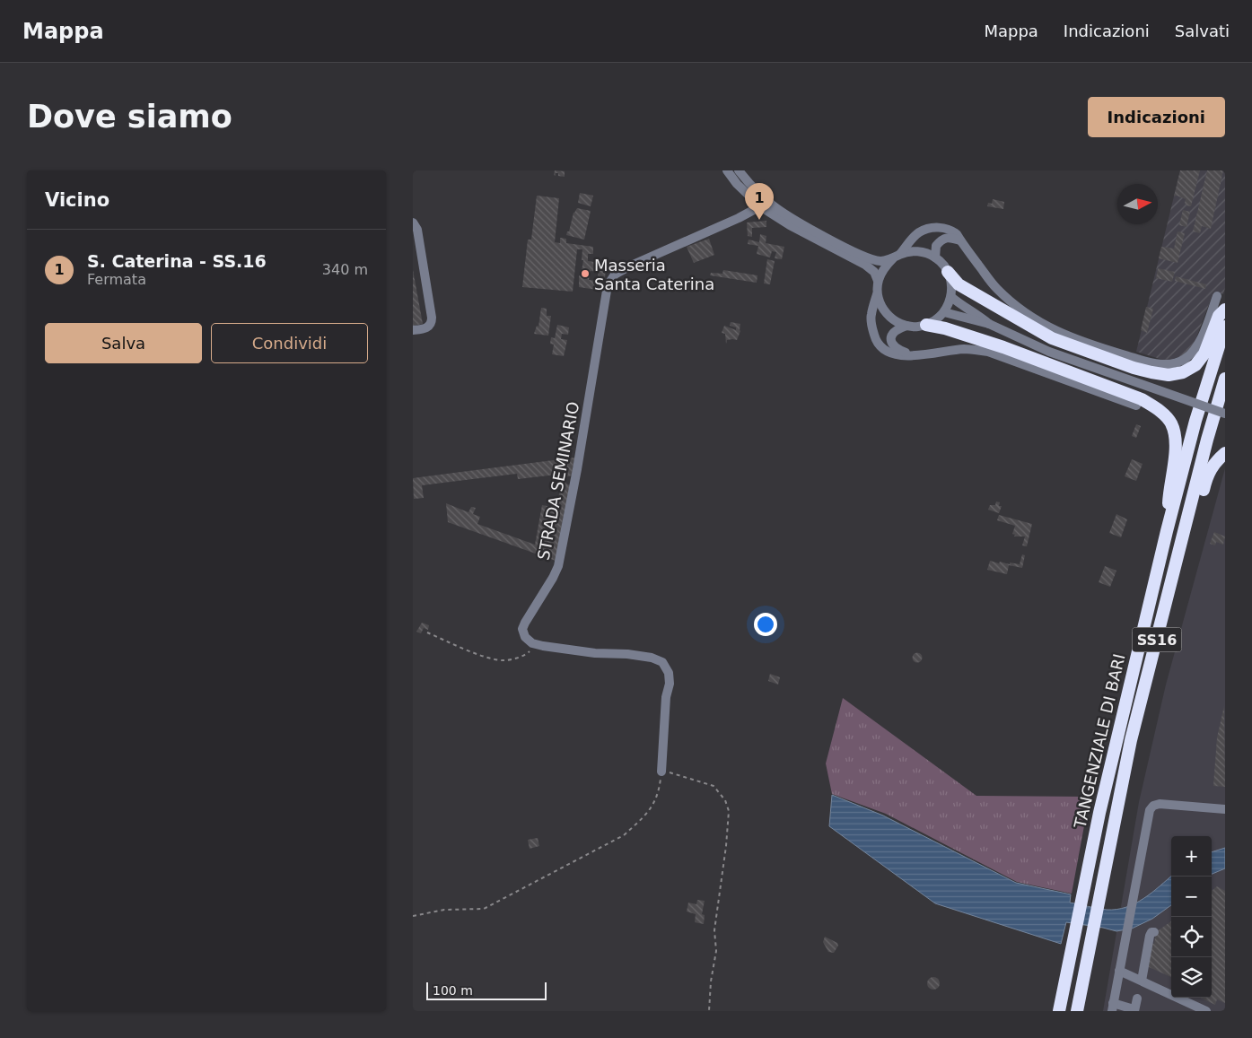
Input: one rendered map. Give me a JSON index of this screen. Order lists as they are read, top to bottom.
{
  "streets": {
    "highway": ["SS16", "TANGENZIALE DI BARI"],
    "street": ["STRADA SEMINARIO"]
  },
  "places": ["Masseria Santa Caterina"],
  "scale_bar": "100 m",
  "north": "right",
  "page": {
    "header": "Mappa",
    "nav": ["Mappa", "Indicazioni", "Salvati"],
    "buttons": [
      "Indicazioni",
      ["Salva", "Condividi"]
    ],
    "title": "Dove siamo",
    "heading": "Vicino",
    "pins": "1",
    "list": [
      {
        "mark": "1",
        "name": "S. Caterina - SS.16",
        "note": "Fermata",
        "value": "340 m"
      }
    ],
    "map_buttons": ["+", "−"],
    "scale": "100 m"
  }
}
